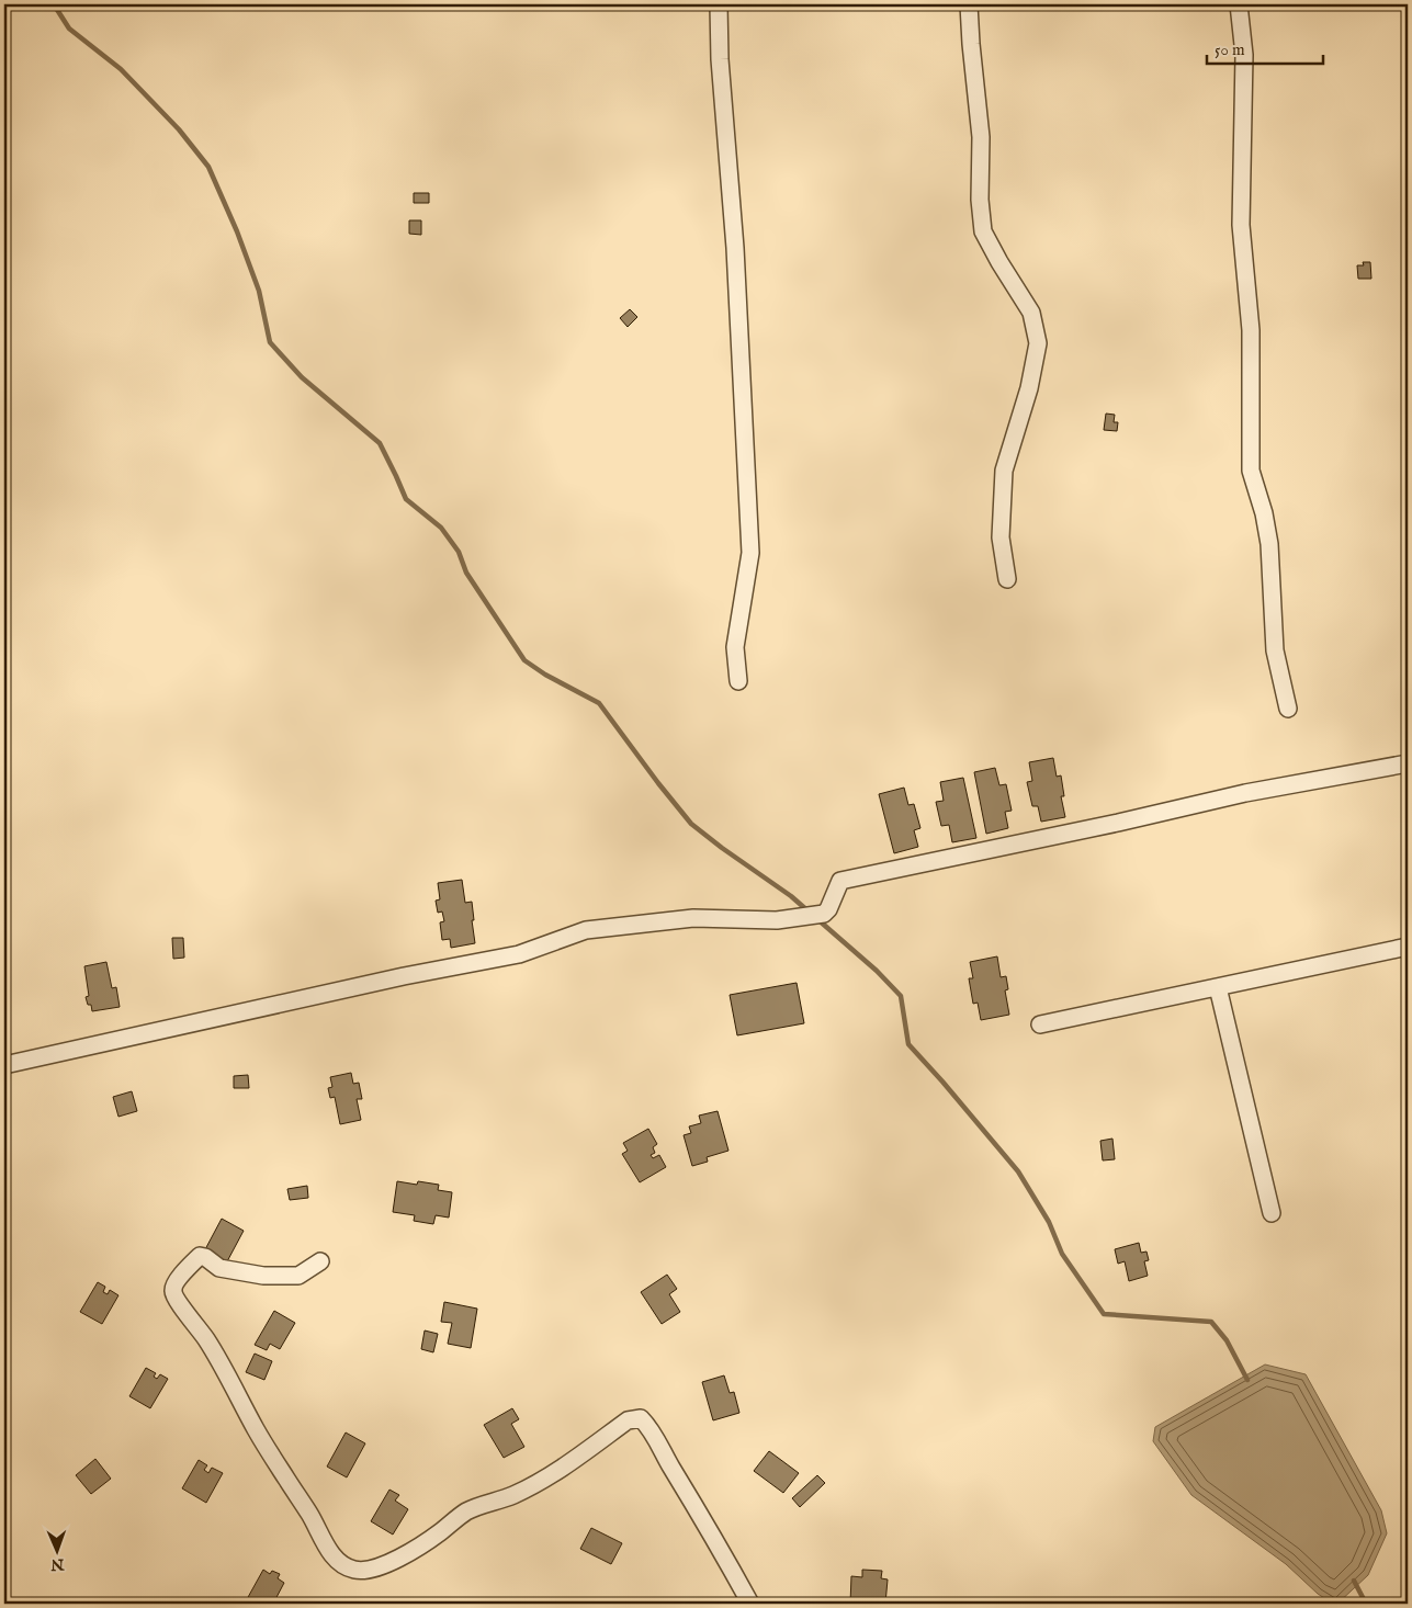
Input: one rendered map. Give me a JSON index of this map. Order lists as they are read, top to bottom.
{
  "scale_bar": "50 m",
  "north": "bottom"
}
